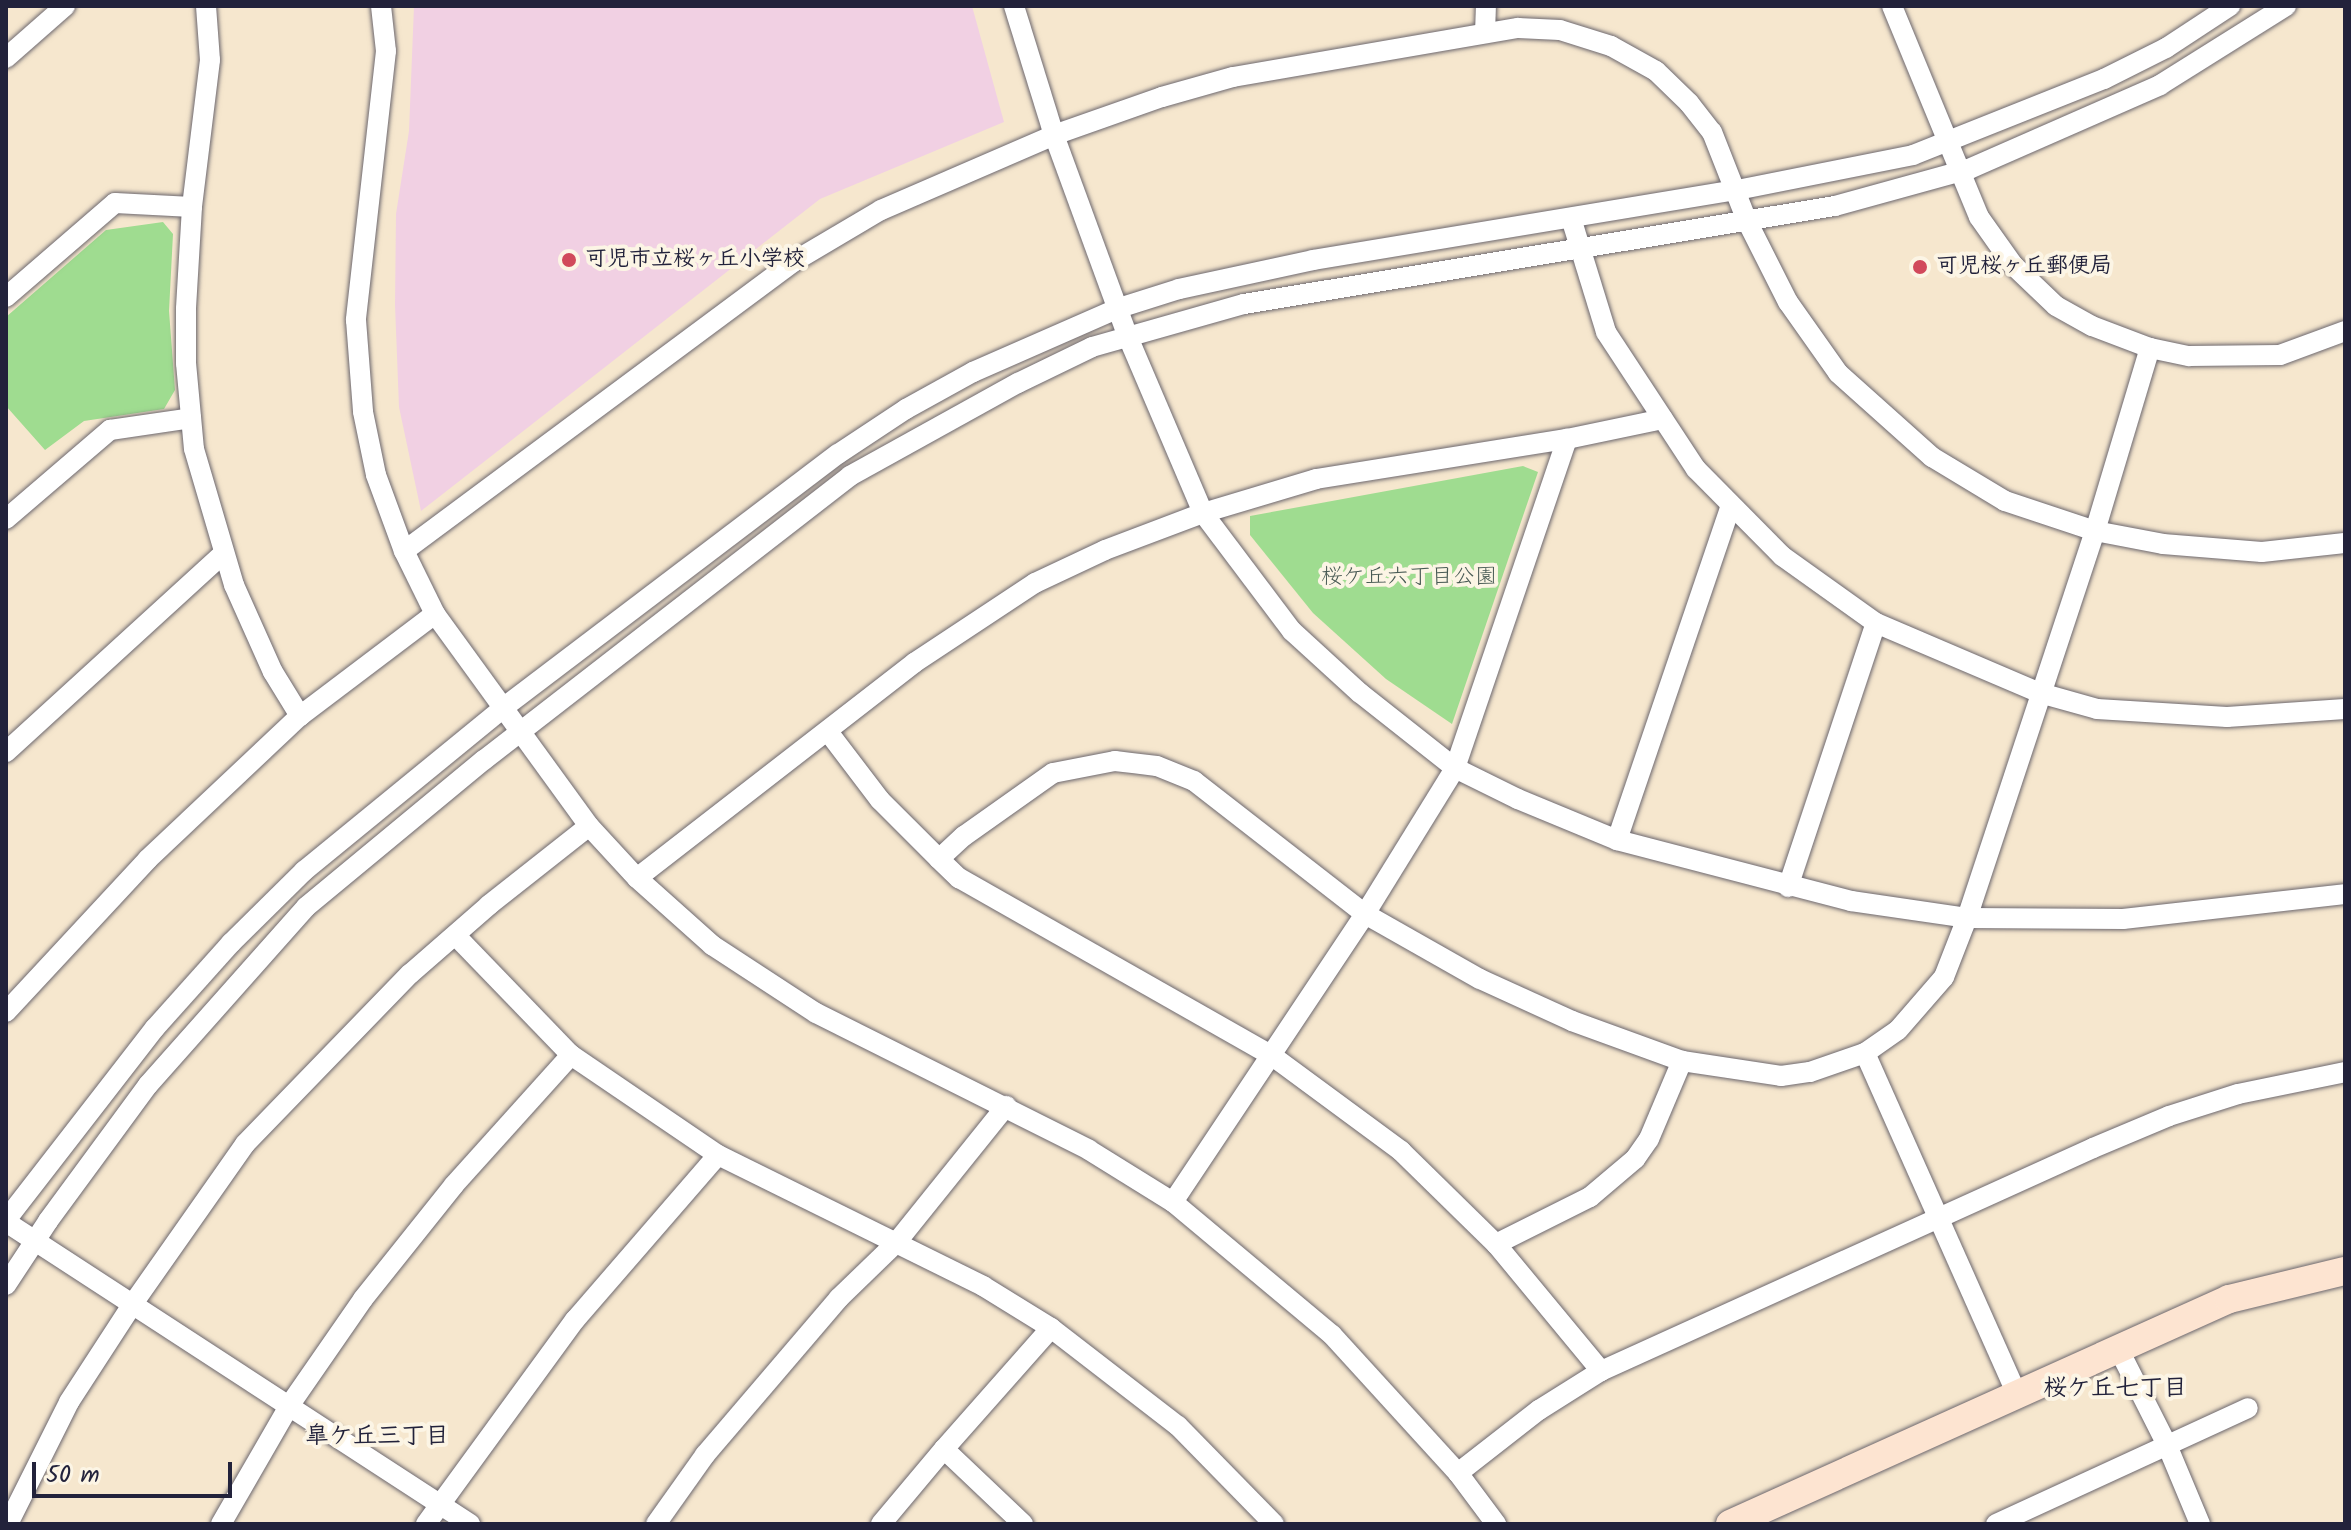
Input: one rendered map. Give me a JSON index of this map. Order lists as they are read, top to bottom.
{
  "districts": ["桜ケ丘七丁目", "皐ケ丘三丁目"],
  "parks": ["桜ケ丘六丁目公園"],
  "places": ["可児市立桜ヶ丘小学校", "可児桜ヶ丘郵便局"],
  "scale_bar": "50 m"
}
